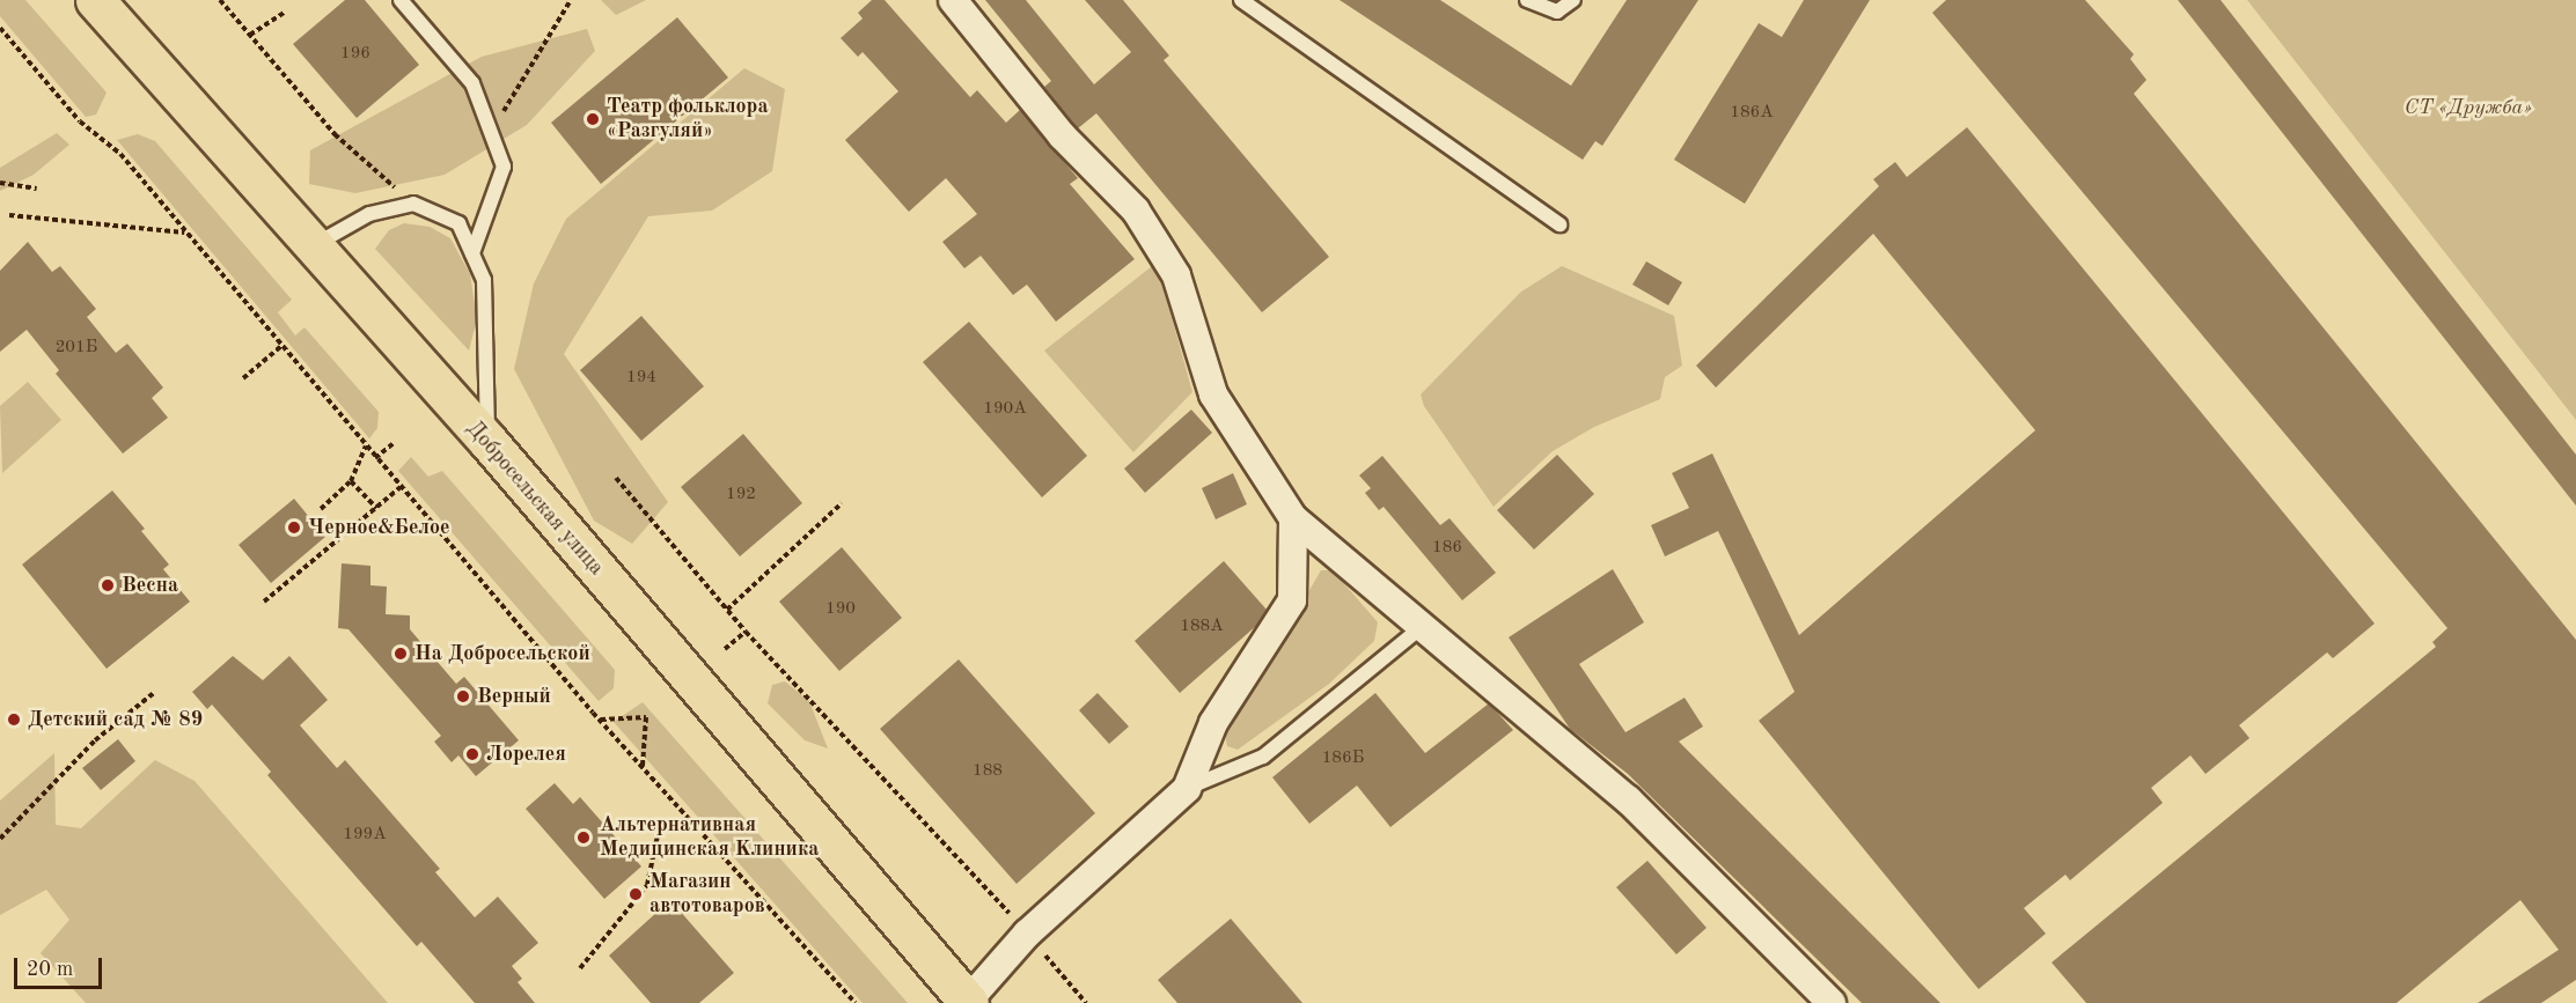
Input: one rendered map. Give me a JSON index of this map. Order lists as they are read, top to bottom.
{
  "streets": {
    "main road": ["Добросельская улица"]
  },
  "parks": ["СТ «Дружба»"],
  "places": [
    "Театр фольклора «Разгуляй»",
    "Черное&Белое",
    "Весна",
    "На Добросельской",
    "Верный",
    "Детский сад № 89",
    "Лорелея",
    "Альтернативная Mедицинская Kлиника",
    "Магазин автотоваров"
  ],
  "house_numbers": [
    "196",
    "186А",
    "201Б",
    "194",
    "190А",
    "192",
    "186",
    "190",
    "188А",
    "186Б",
    "188",
    "199А"
  ],
  "scale_bar": "20 m"
}
